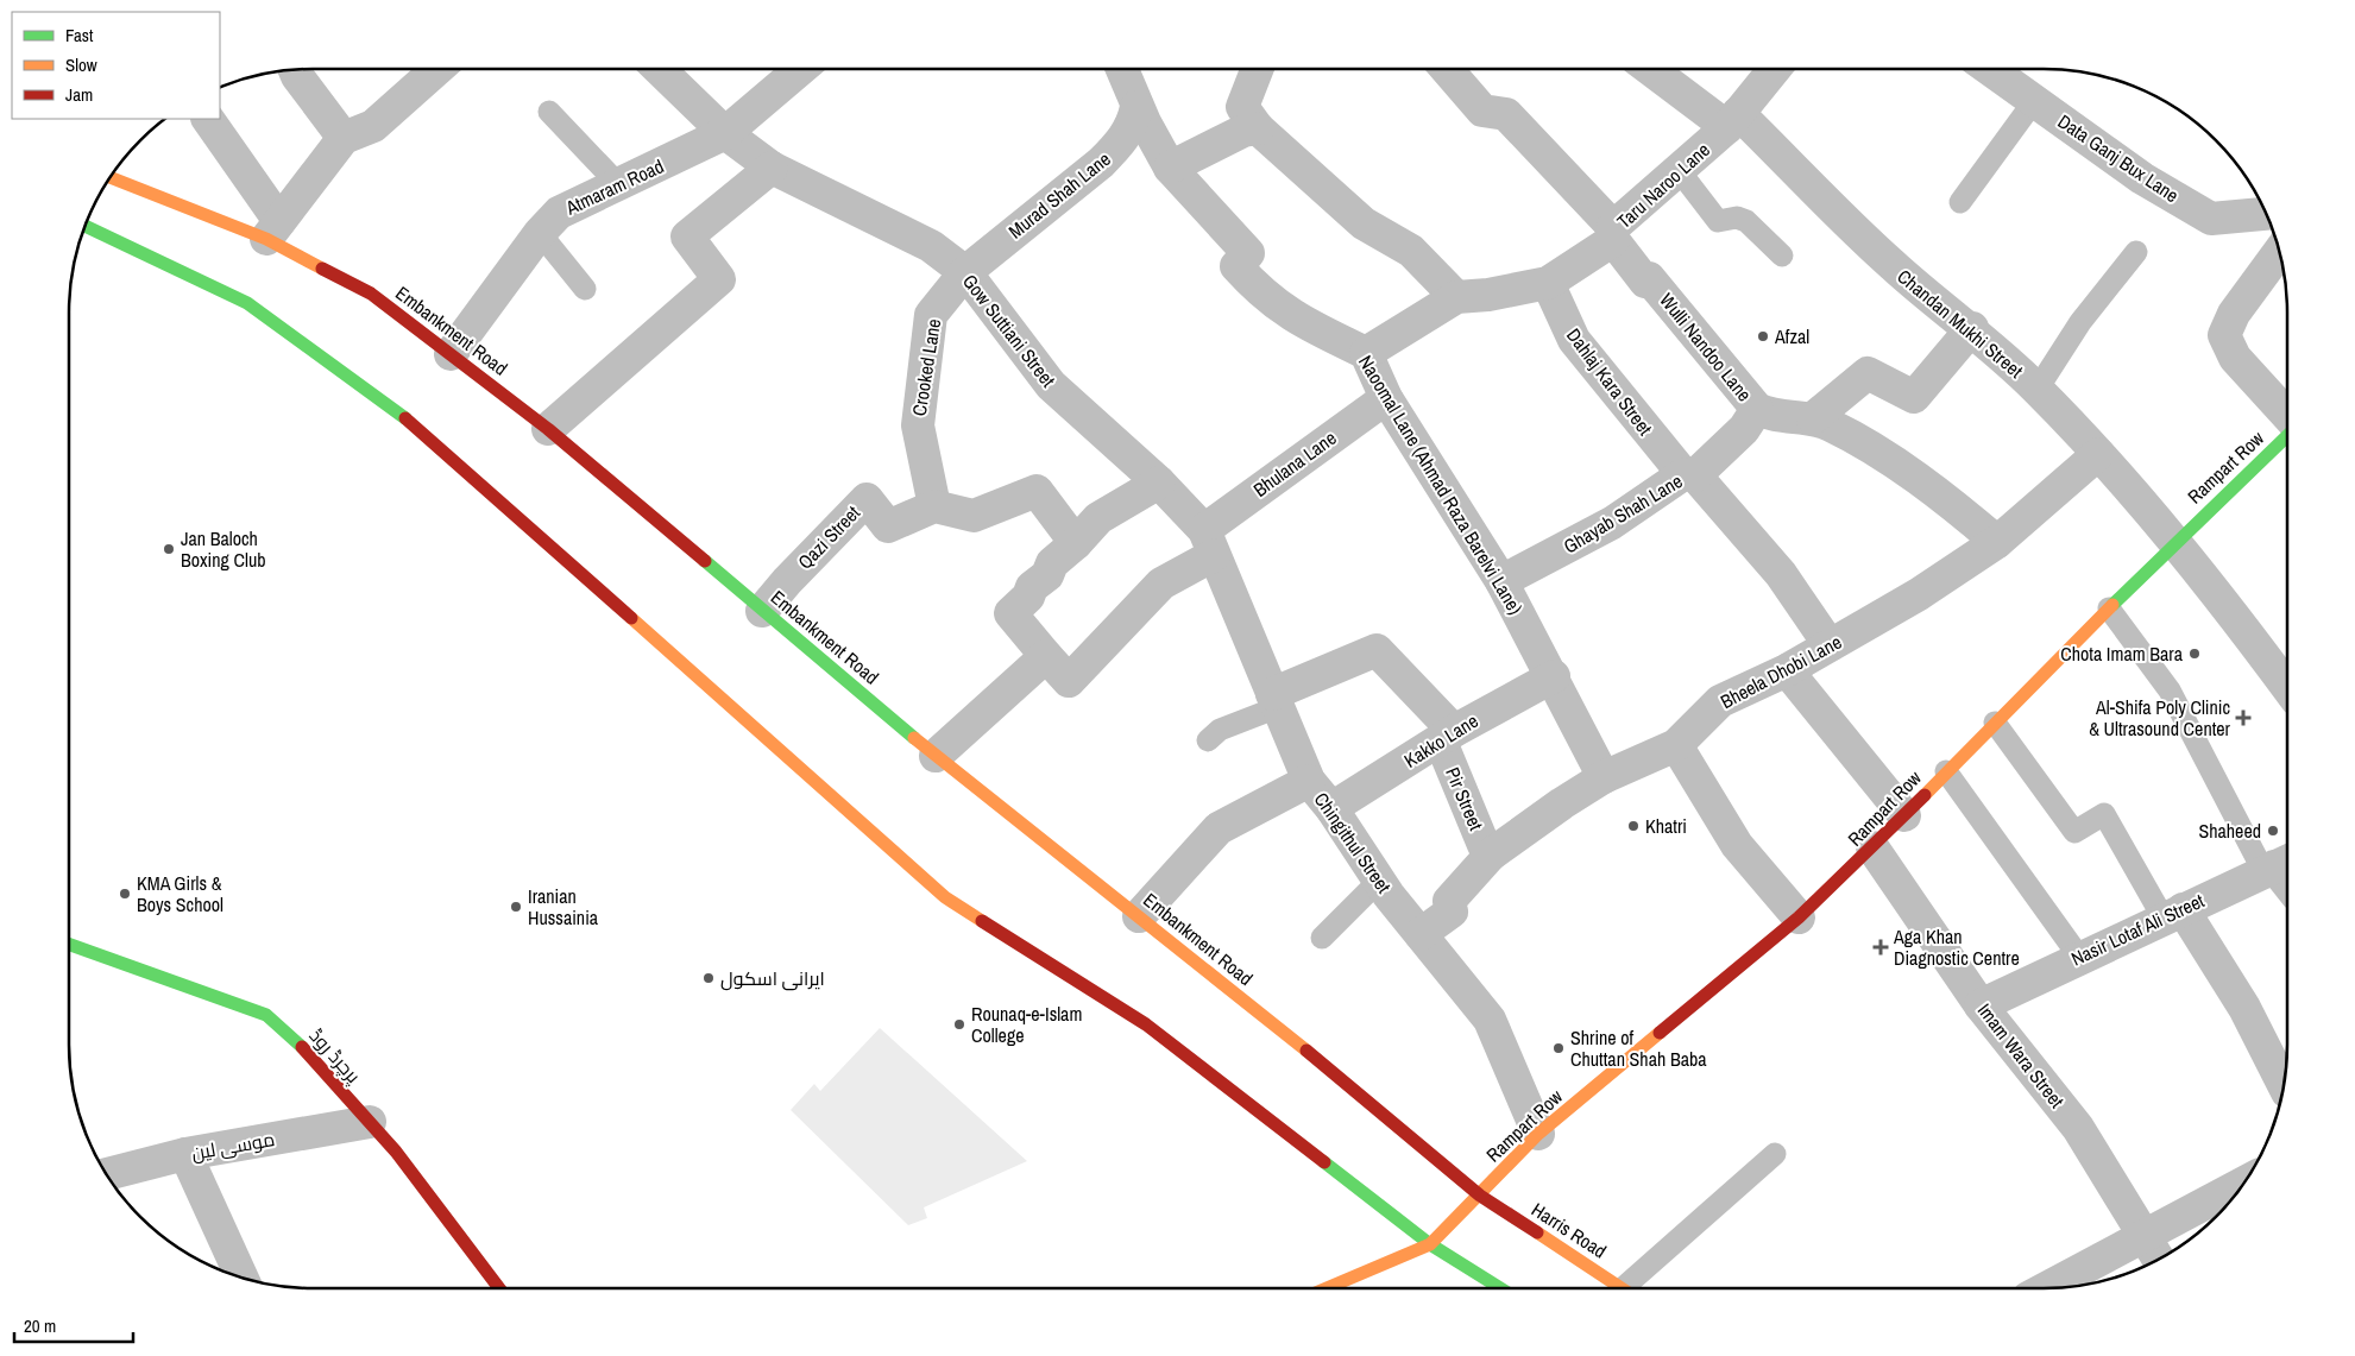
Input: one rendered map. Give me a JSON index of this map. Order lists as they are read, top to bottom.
{
  "streets": {
    "main road": [
      "Embankment Road",
      "Rampart Row",
      "پرچرڈ روڈ",
      "Harris Road"
    ],
    "street": [
      "Data Ganj Bux Lane",
      "Taru Naroo Lane",
      "Atmaram Road",
      "Murad Shah Lane",
      "Chandan Mukhi Street",
      "Gow Suttiani Street",
      "Wulli Nandoo Lane",
      "Crooked Lane",
      "Dahlaj Kara Street",
      "Bhulana Lane",
      "Naoomal Lane (Ahmad Raza Barelvi Lane)",
      "Ghayab Shah Lane",
      "Qazi Street",
      "Bheela Dhobi Lane",
      "Kakko Lane",
      "Pir Street",
      "Chingithul Street",
      "Nasir Lotaf Ali Street",
      "Imam Wara Street",
      "موسی لین"
    ]
  },
  "crossings": [
    ["Taru Naroo Lane", "Chandan Mukhi Street"],
    ["Taru Naroo Lane", "Wulli Nandoo Lane"],
    ["Taru Naroo Lane", "Dahlaj Kara Street"],
    ["Taru Naroo Lane", "Naoomal Lane (Ahmad Raza Barelvi Lane)"],
    ["Atmaram Road", "Embankment Road"],
    ["Atmaram Road", "Gow Suttiani Street"],
    ["Murad Shah Lane", "Gow Suttiani Street"],
    ["Murad Shah Lane", "Crooked Lane"],
    ["Chandan Mukhi Street", "Rampart Row"],
    ["Chandan Mukhi Street", "Bheela Dhobi Lane"],
    ["Embankment Road", "Rampart Row"],
    ["Embankment Road", "Qazi Street"],
    ["Embankment Road", "Harris Road"],
    ["Gow Suttiani Street", "Crooked Lane"],
    ["Gow Suttiani Street", "Bhulana Lane"],
    ["Gow Suttiani Street", "Chingithul Street"],
    ["Wulli Nandoo Lane", "Ghayab Shah Lane"],
    ["Wulli Nandoo Lane", "Bheela Dhobi Lane"],
    ["Crooked Lane", "Qazi Street"],
    ["Dahlaj Kara Street", "Ghayab Shah Lane"],
    ["Dahlaj Kara Street", "Bheela Dhobi Lane"],
    ["Bhulana Lane", "Naoomal Lane (Ahmad Raza Barelvi Lane)"],
    ["Bhulana Lane", "Chingithul Street"],
    ["Rampart Row", "Chingithul Street"],
    ["Rampart Row", "Imam Wara Street"],
    ["Rampart Row", "Harris Road"],
    ["Naoomal Lane (Ahmad Raza Barelvi Lane)", "Ghayab Shah Lane"],
    ["Naoomal Lane (Ahmad Raza Barelvi Lane)", "Bheela Dhobi Lane"],
    ["Naoomal Lane (Ahmad Raza Barelvi Lane)", "Kakko Lane"],
    ["Bheela Dhobi Lane", "Pir Street"],
    ["Bheela Dhobi Lane", "Chingithul Street"],
    ["Kakko Lane", "Pir Street"],
    ["Kakko Lane", "Chingithul Street"],
    ["Nasir Lotaf Ali Street", "Imam Wara Street"],
    ["پرچرڈ روڈ", "موسی لین"]
  ],
  "places": {
    "other": [
      "Afzal",
      "Jan Baloch Boxing Club",
      "Chota Imam Bara",
      "Khatri",
      "Shaheed",
      "KMA Girls & Boys School",
      "Iranian Hussainia",
      "ایرانی اسکول",
      "Rounaq-e-Islam College",
      "Shrine of Chuttan Shah Baba"
    ],
    "health": ["Al-Shifa Poly Clinic & Ultrasound Center", "Aga Khan Diagnostic Centre"]
  },
  "legend": ["Fast", "Slow", "Jam"],
  "scale_bar": "20 m"
}
